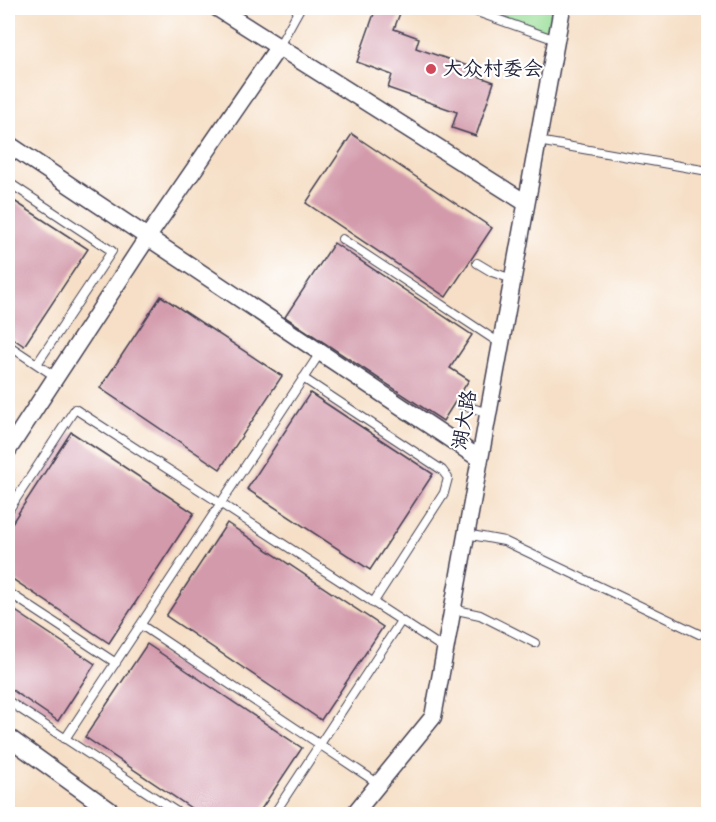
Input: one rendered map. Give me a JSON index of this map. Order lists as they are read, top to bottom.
{
  "streets": {
    "street": ["湖大路"]
  },
  "places": ["大众村委会"]
}
